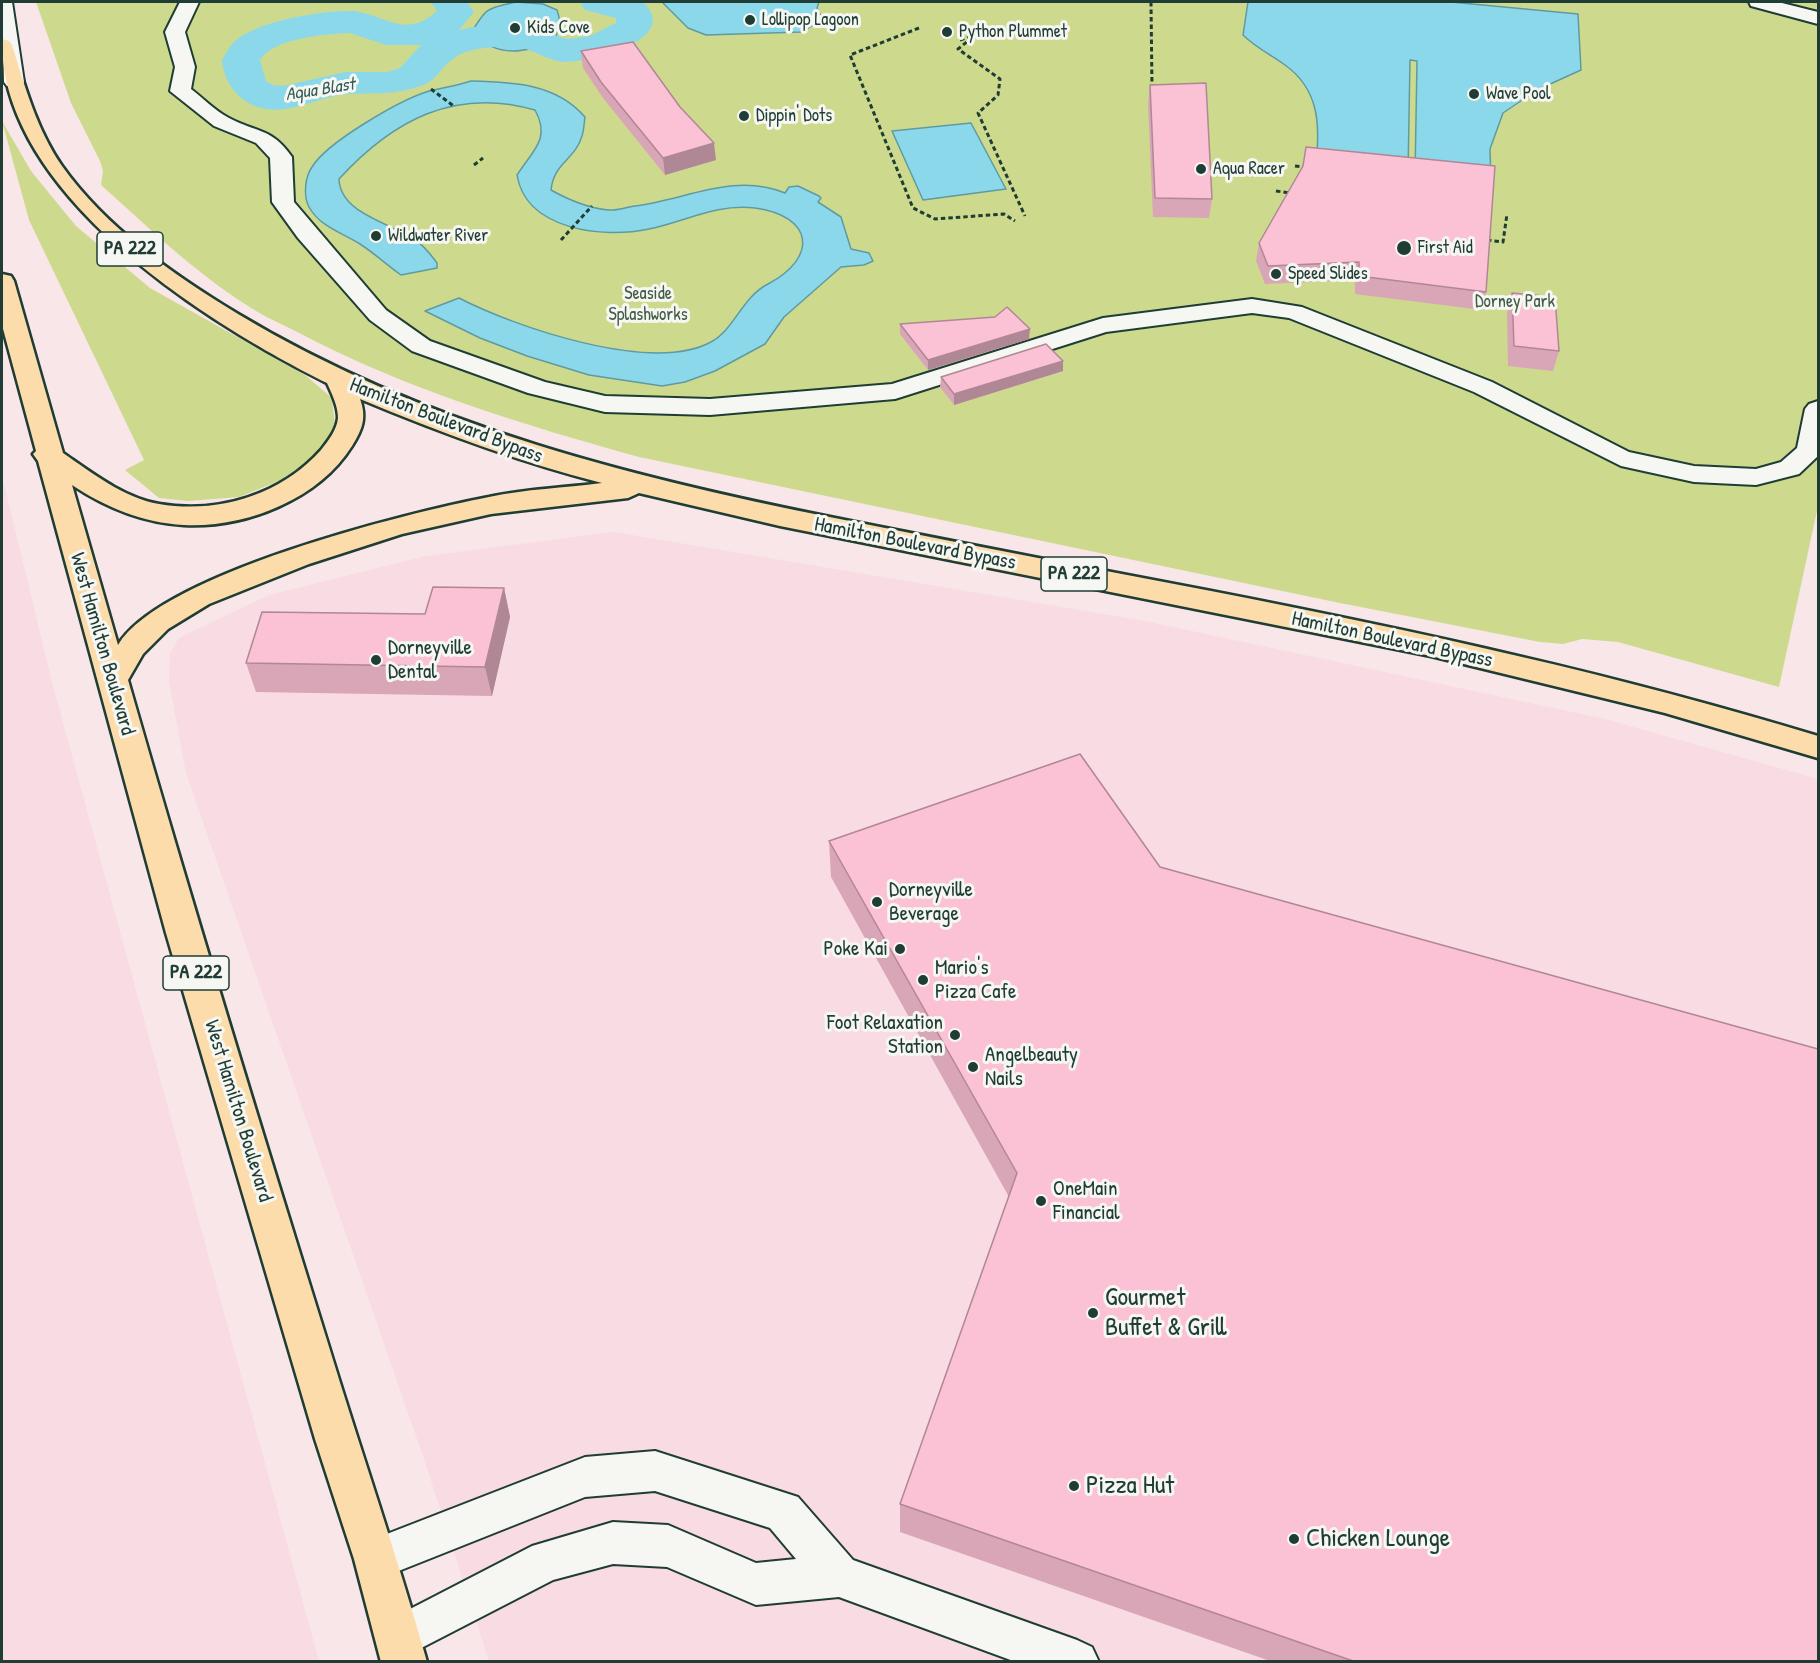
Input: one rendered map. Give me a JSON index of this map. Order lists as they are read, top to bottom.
{
  "streets": {
    "main road": ["PA 222", "Hamilton Boulevard Bypass", "West Hamilton Boulevard"]
  },
  "crossings": [
    ["PA 222", "Hamilton Boulevard Bypass"]
  ],
  "water": ["Aqua Blast"],
  "parks": ["Seaside Splashworks", "Dorney Park"],
  "places": [
    "Lollipop Lagoon",
    "Kids Cove",
    "Python Plummet",
    "Wave Pool",
    "Dippin' Dots",
    "Aqua Racer",
    "Wildwater River",
    "First Aid",
    "Speed Slides",
    "Dorneyville Dental",
    "Dorneyville Beverage",
    "Poke Kai",
    "Mario's Pizza Cafe",
    "Foot Relaxation Station",
    "Angelbeauty Nails",
    "OneMain Financial",
    "Gourmet Buffet & Grill",
    "Pizza Hut",
    "Chicken Lounge"
  ]
}
